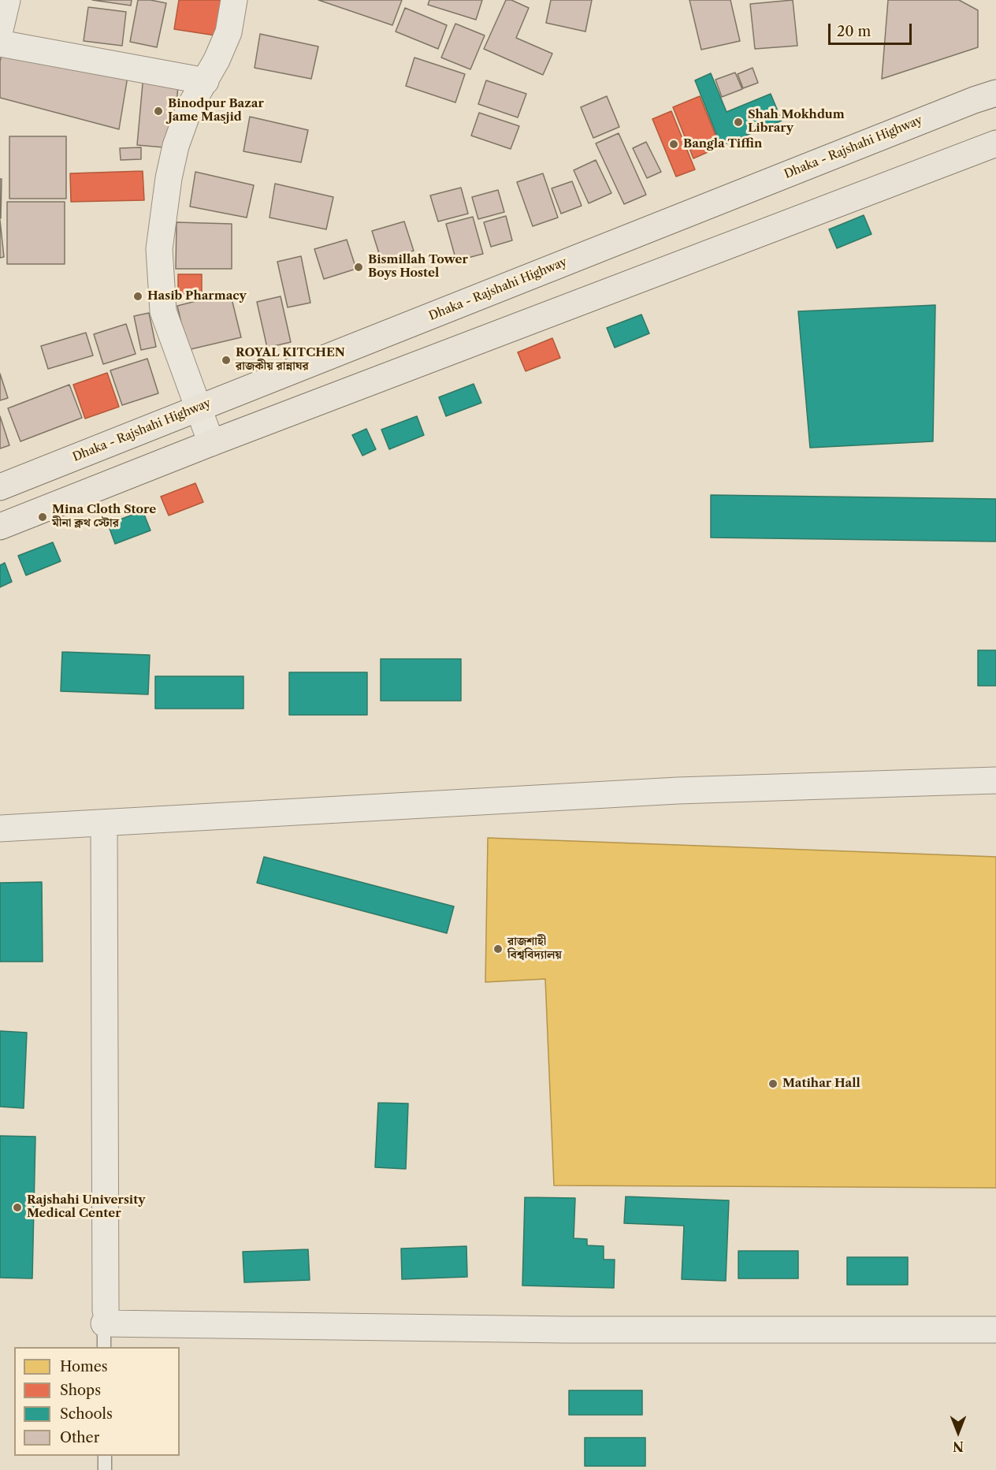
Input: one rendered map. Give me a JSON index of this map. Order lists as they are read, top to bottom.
{
  "streets": {
    "highway": ["Dhaka - Rajshahi Highway"]
  },
  "places": [
    "Binodpur Bazar Jame Masjid",
    "Shah Mokhdum Library",
    "Bangla Tiffin",
    "Bismillah Tower Boys Hostel",
    "Hasib Pharmacy",
    "ROYAL KITCHEN রাজকীয় রান্নাঘর",
    "Mina Cloth Store মীনা ক্লথ স্টোর",
    "রাজশাহী বিশ্ববিদ্যালয়",
    "Matihar Hall",
    "Rajshahi University Medical Center"
  ],
  "legend": [
    "Homes",
    "Shops",
    "Schools",
    "Other"
  ],
  "scale_bar": "20 m",
  "north": "bottom"
}
